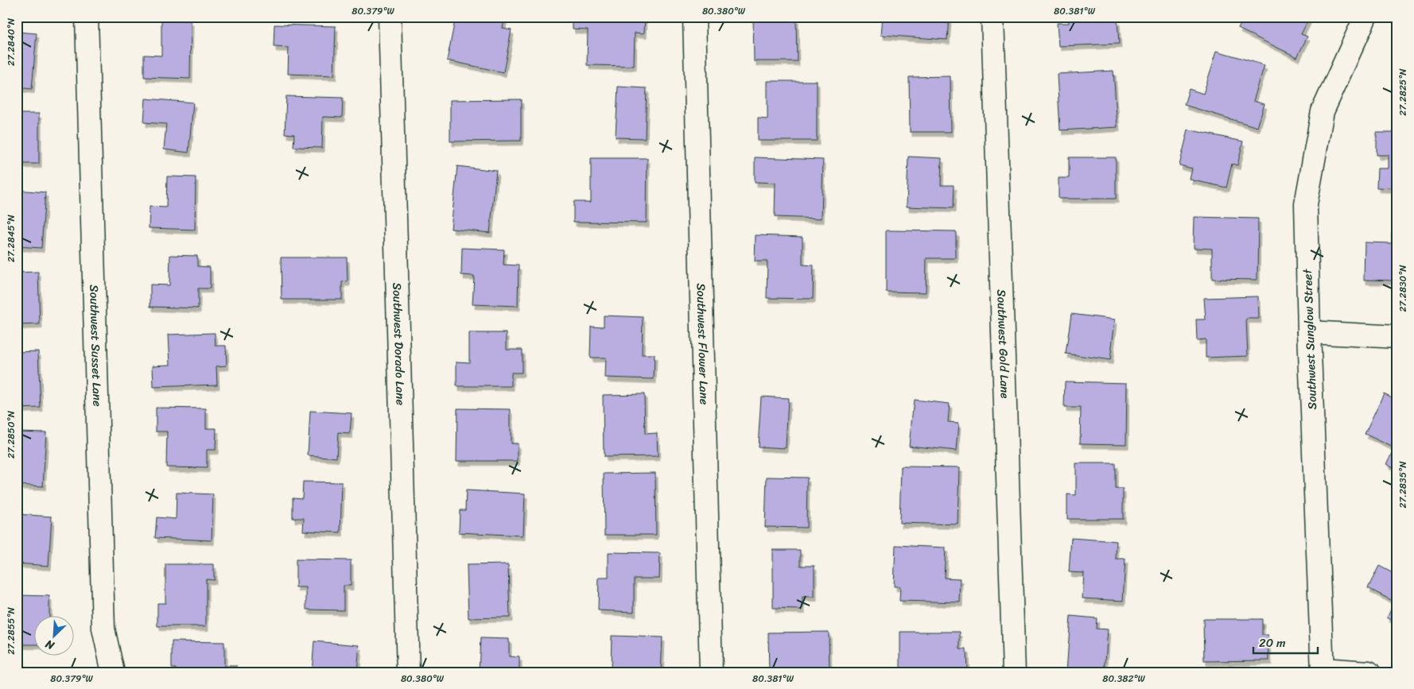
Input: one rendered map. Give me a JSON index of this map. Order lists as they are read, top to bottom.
{
  "streets": {
    "street": [
      "Southwest Sunglow Street",
      "Southwest Susset Lane",
      "Southwest Dorado Lane",
      "Southwest Flower Lane",
      "Southwest Gold Lane"
    ]
  },
  "scale_bar": "20 m",
  "north": "bottom left",
  "coordinates": [
    "80.379°W",
    "80.380°W",
    "80.381°W",
    "27.2840°N",
    "27.2825°N",
    "27.2845°N",
    "27.2830°N",
    "27.2850°N",
    "27.2835°N",
    "27.2855°N",
    "80.382°W"
  ]
}
